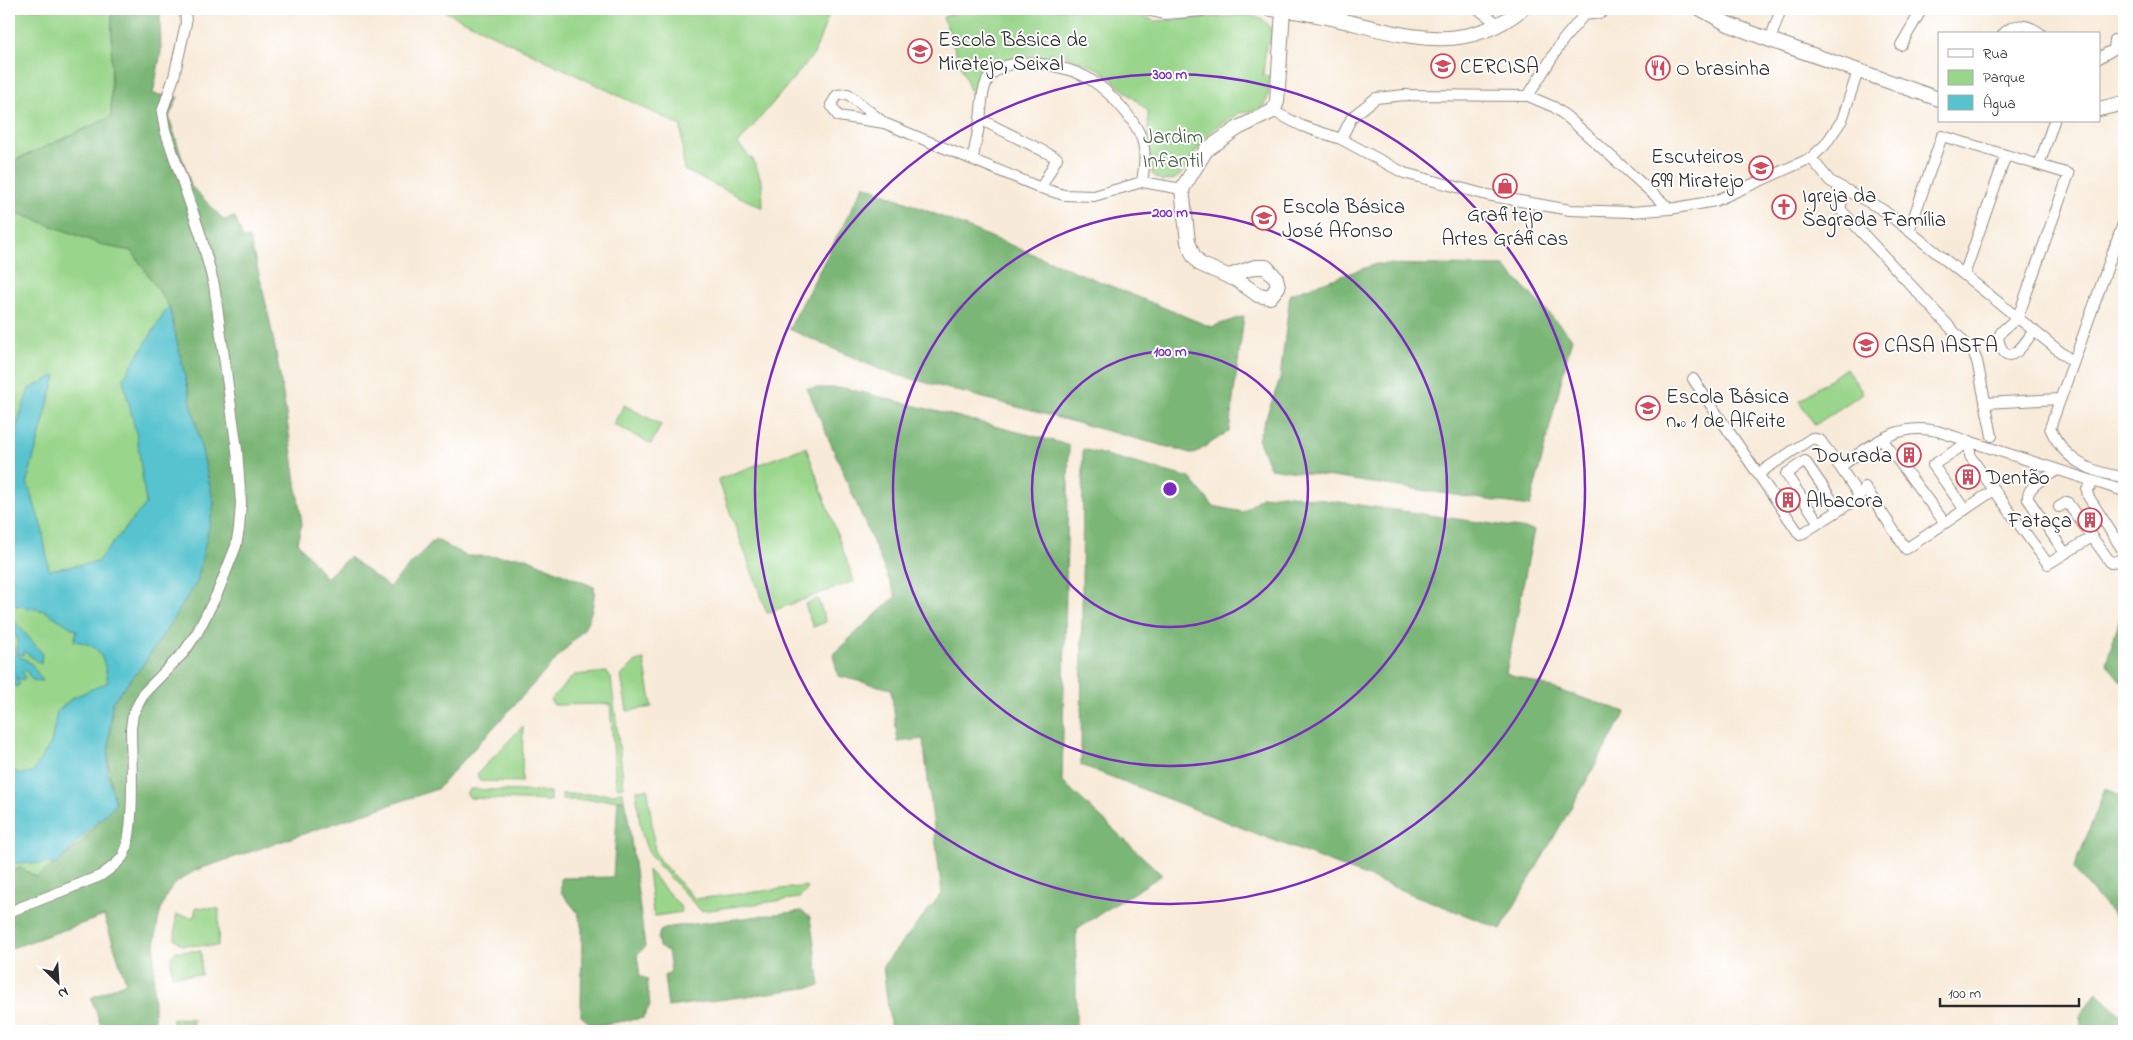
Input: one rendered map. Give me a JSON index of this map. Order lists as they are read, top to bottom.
{
  "parks": ["Jardim Infantil"],
  "places": {
    "school or university": [
      "Escola Básica de Miratejo, Seixal",
      "CERCISA",
      "Escuteiros 699 Miratejo",
      "Escola Básica José Afonso",
      "CASA IASFA",
      "Escola Básica n.º 1 de Alfeite"
    ],
    "restaurant": ["O brasinha"],
    "shop": ["Grafitejo Artes Gráficas"],
    "church": ["Igreja da Sagrada Família"],
    "building": [
      "Dourada",
      "Dentão",
      "Albacora",
      "Fataça"
    ]
  },
  "legend": ["Rua", "Parque", "Água"],
  "scale_bar": "100 m",
  "north": "bottom right",
  "rings": ["300 m", "200 m", "100 m"]
}
